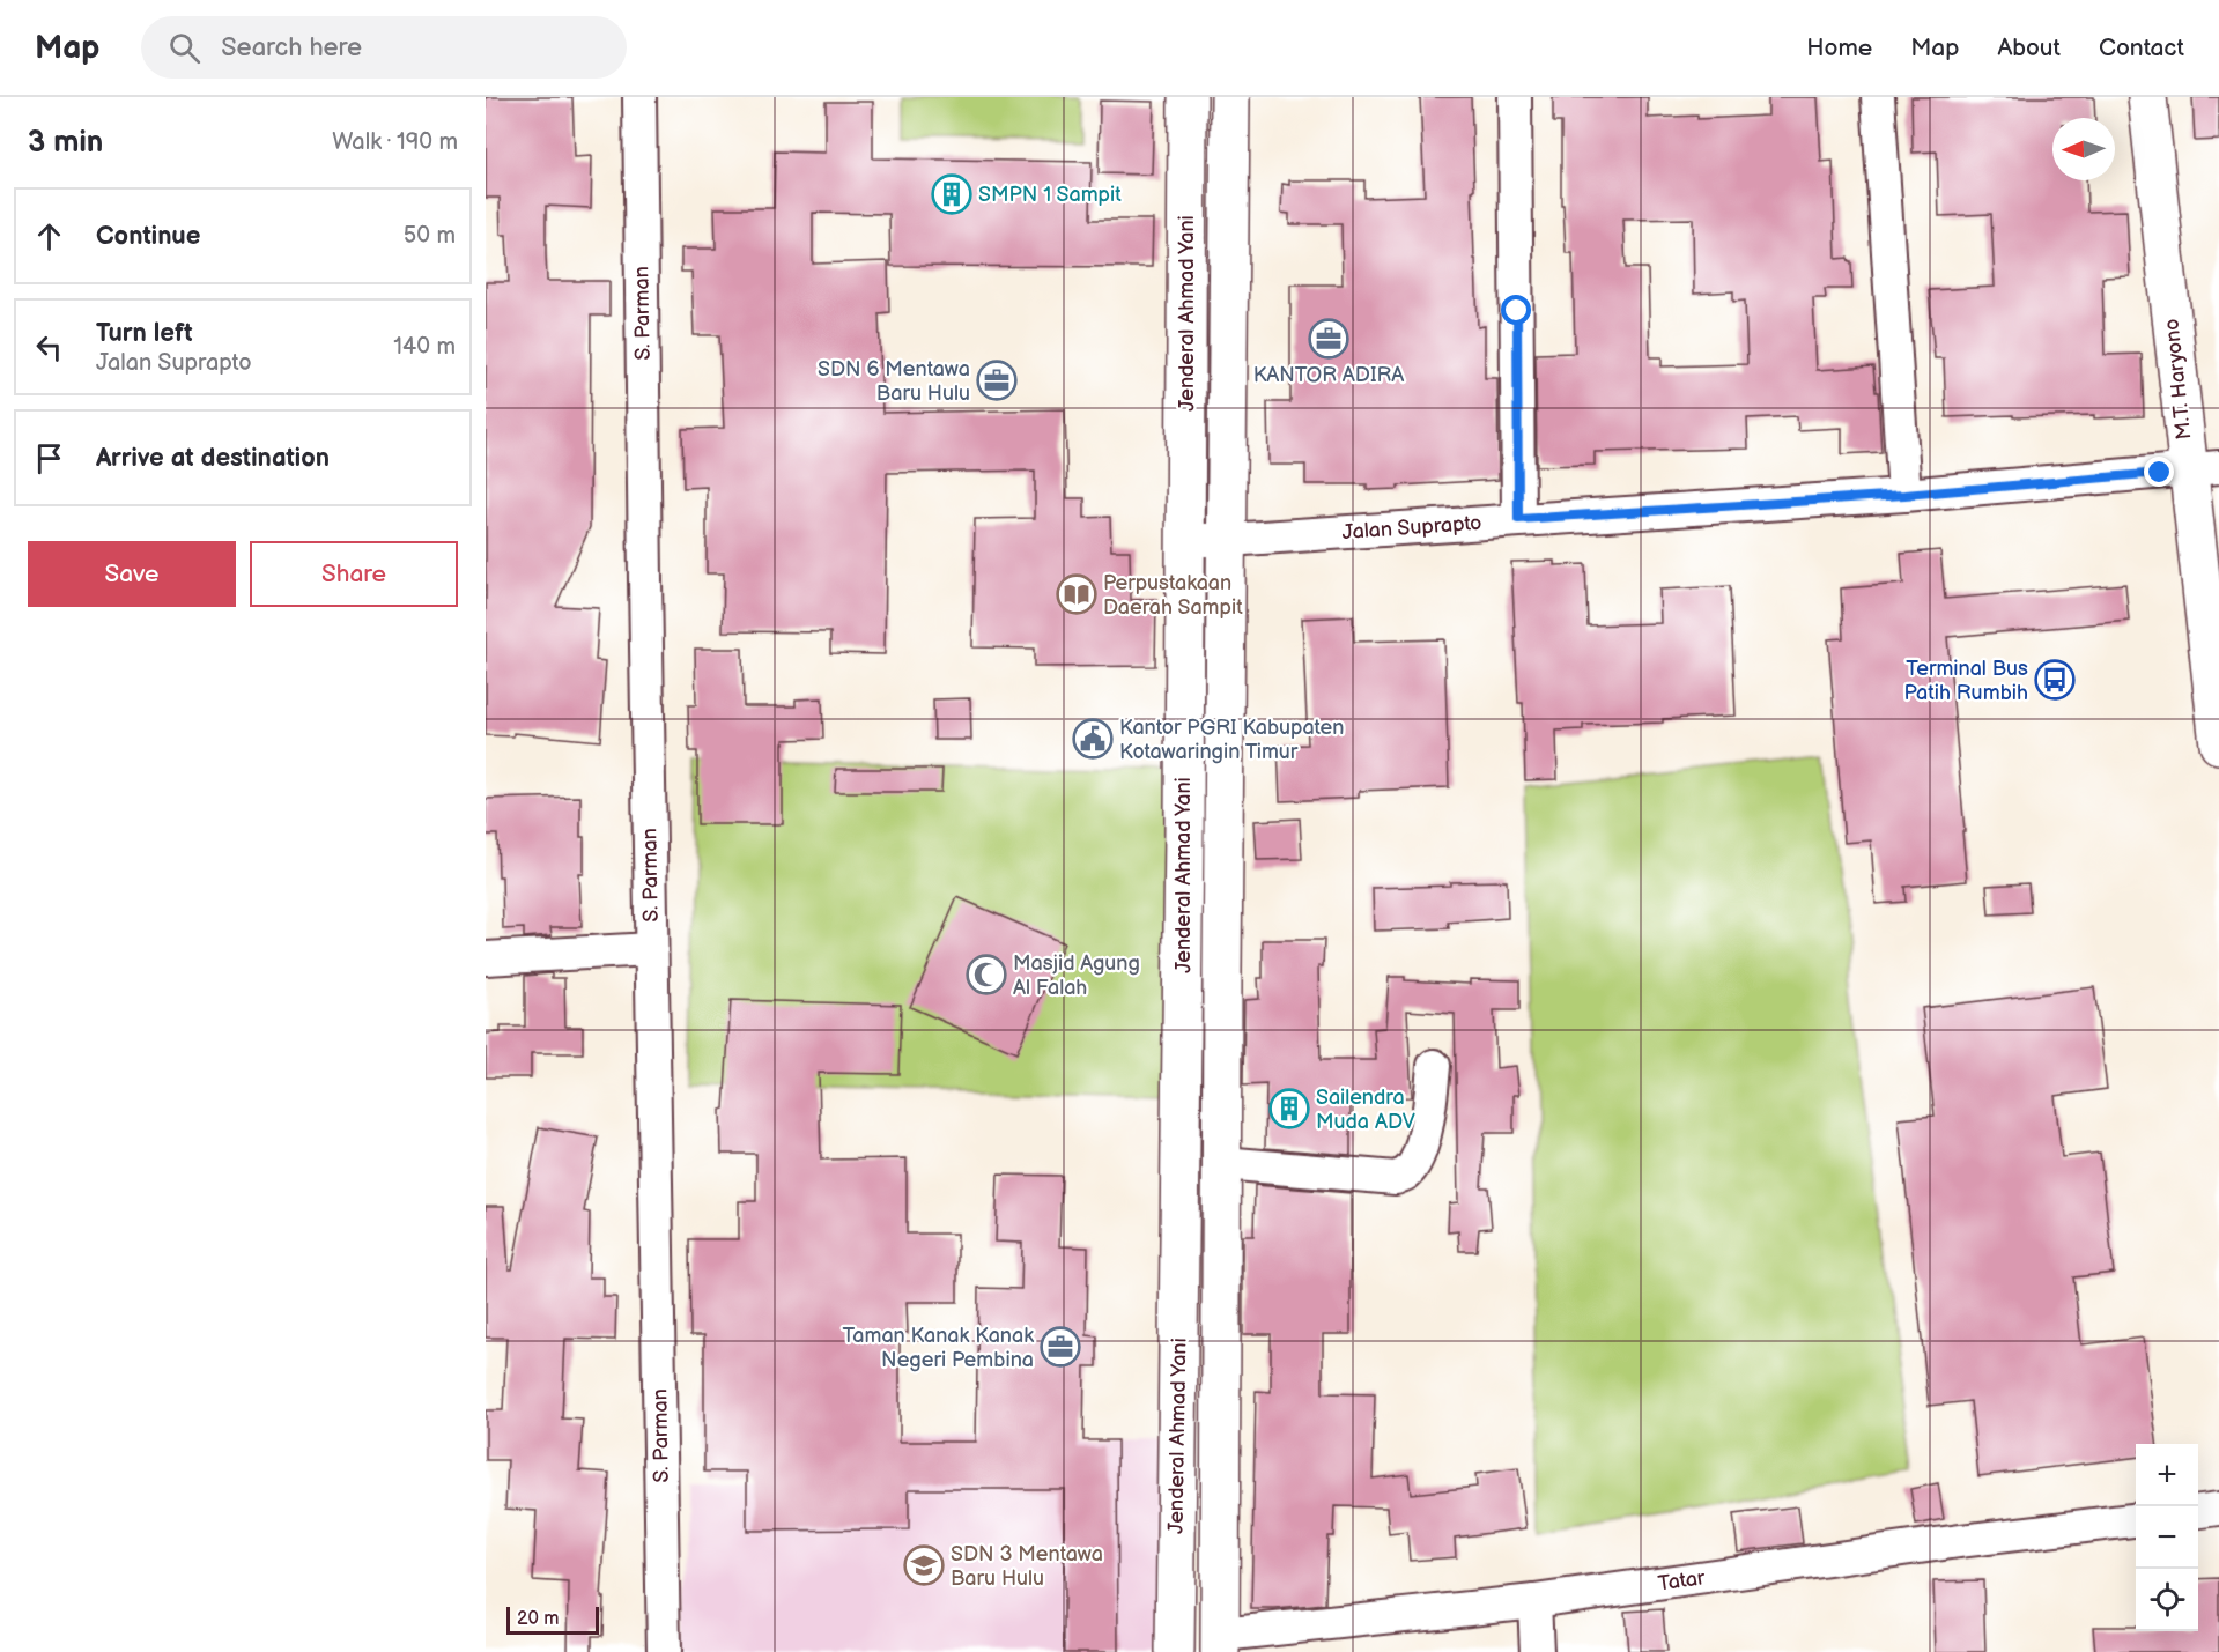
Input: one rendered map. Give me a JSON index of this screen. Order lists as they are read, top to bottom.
{
  "streets": {
    "main road": ["Jenderal Ahmad Yani", "M.T. Haryono"],
    "street": ["S. Parman", "Jalan Suprapto", "Tatar"]
  },
  "crossings": [
    ["Jenderal Ahmad Yani", "Jalan Suprapto"],
    ["Jenderal Ahmad Yani", "Tatar"],
    ["M.T. Haryono", "Jalan Suprapto"]
  ],
  "places": {
    "building": ["SMPN 1 Sampit", "Sailendra Muda ADV"],
    "office": ["KANTOR ADIRA", "SDN 6 Mentawa Baru Hulu", "Taman Kanak Kanak Negeri Pembina"],
    "library": ["Perpustakaan Daerah Sampit"],
    "bus stop": ["Terminal Bus Patih Rumbih"],
    "public building": ["Kantor PGRI Kabupaten Kotawaringin Timur"],
    "mosque": ["Masjid Agung Al Falah"],
    "school or university": ["SDN 3 Mentawa Baru Hulu"]
  },
  "scale_bar": "20 m",
  "north": "left",
  "page": {
    "header": "Map",
    "search": "Search here",
    "nav": [
      "Home",
      "Map",
      "About",
      "Contact"
    ],
    "heading": ["3 min", "Walk · 190 m"],
    "list": [
      ["Continue", "50 m"],
      ["Turn left", "Jalan Suprapto", "140 m"],
      "Arrive at destination"
    ],
    "buttons": ["Save", "Share"],
    "map_buttons": ["+", "−"],
    "scale": "20 m"
  }
}
